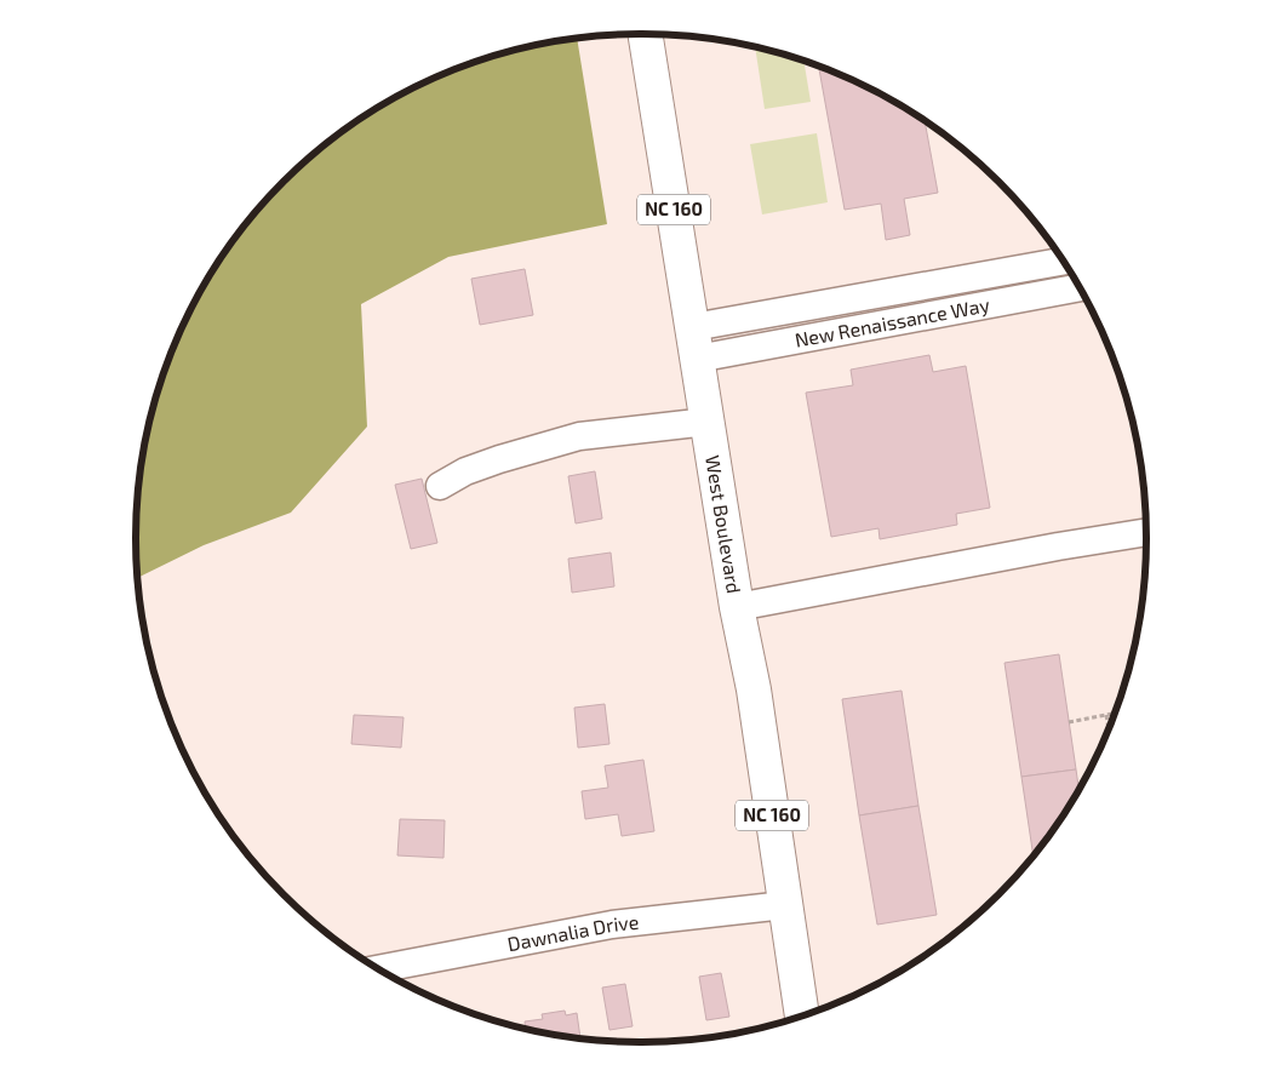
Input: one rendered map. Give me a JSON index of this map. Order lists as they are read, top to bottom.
{
  "streets": {
    "main road": ["NC 160", "West Boulevard"],
    "street": ["New Renaissance Way", "Dawnalia Drive"]
  },
  "crossings": [
    ["New Renaissance Way", "West Boulevard"],
    ["West Boulevard", "Dawnalia Drive"]
  ]
}
